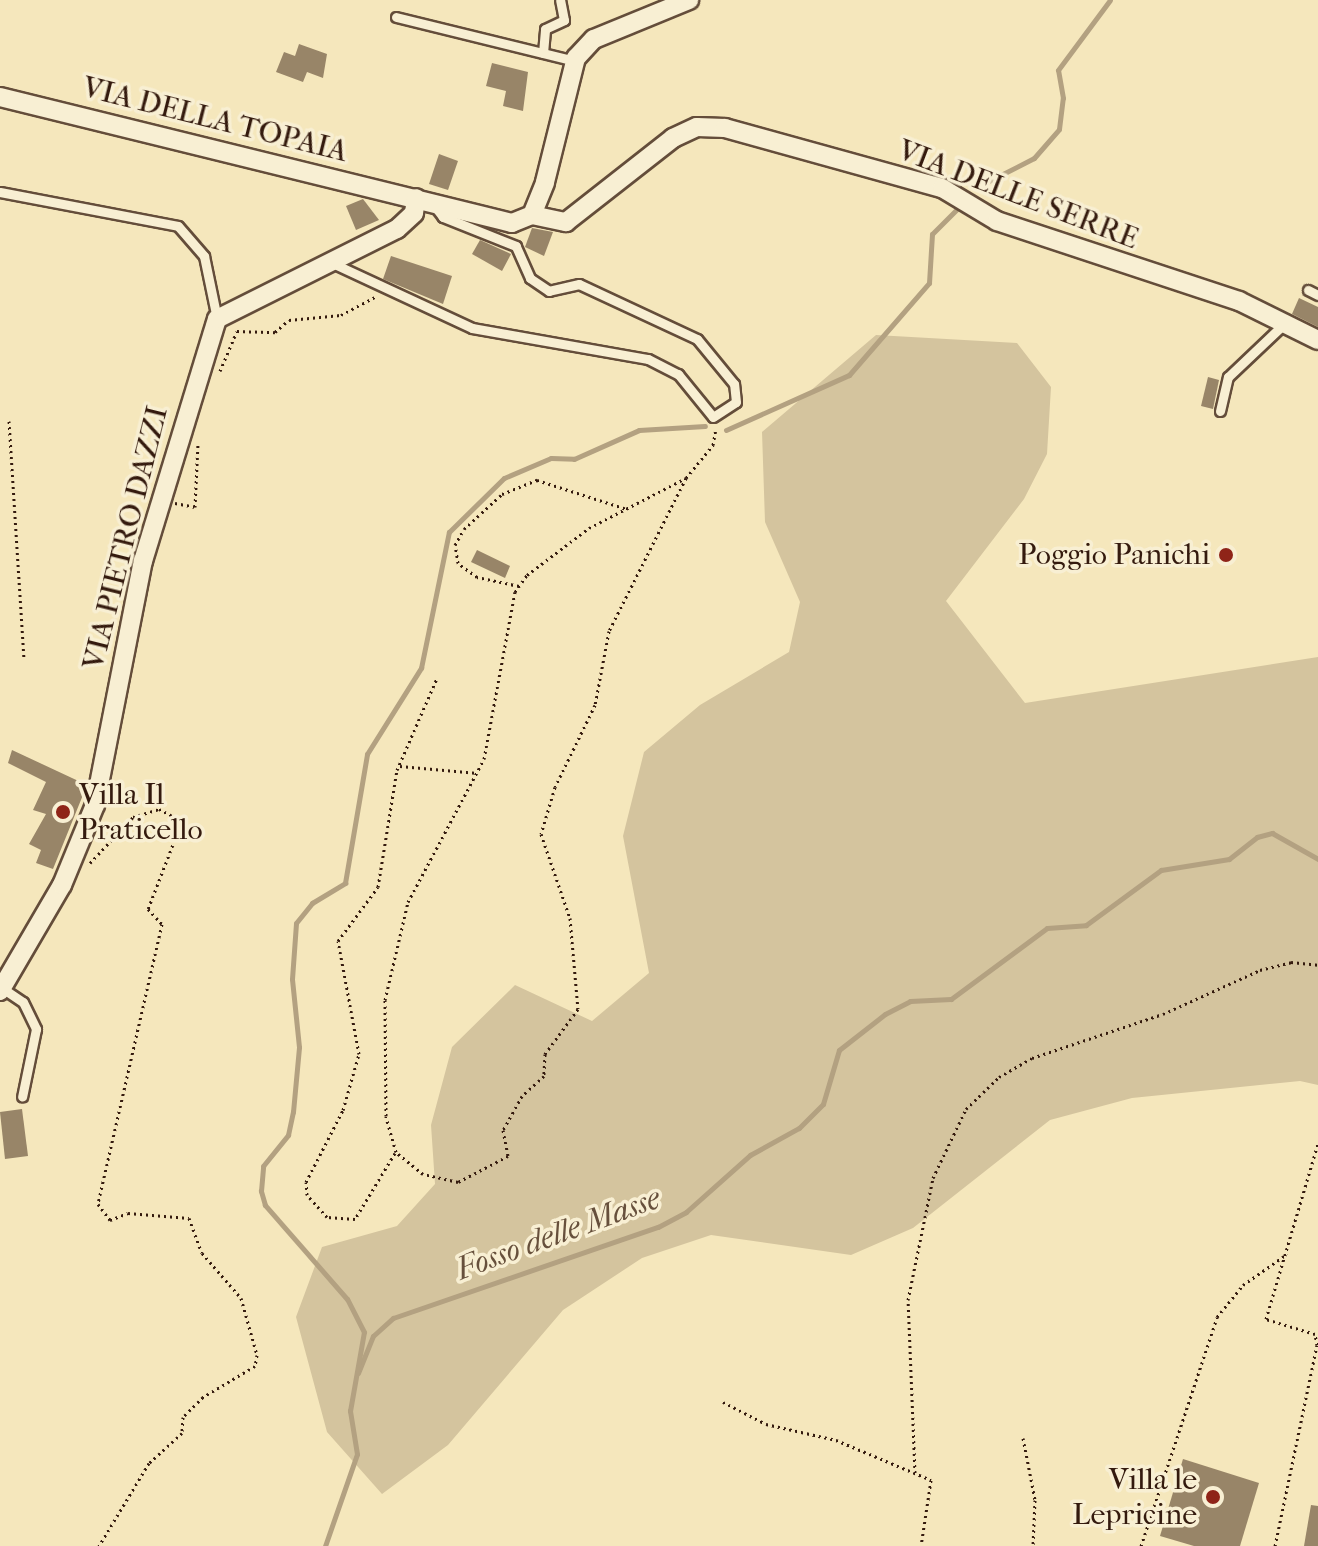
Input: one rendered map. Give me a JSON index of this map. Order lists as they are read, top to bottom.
{
  "streets": {
    "street": ["VIA DELLA TOPAIA", "VIA DELLE SERRE", "VIA PIETRO DAZZI"]
  },
  "crossings": [
    ["VIA DELLA TOPAIA", "VIA DELLE SERRE"]
  ],
  "water": ["Fosso delle Masse"],
  "places": ["Poggio Panichi", "Villa Il Praticello", "Villa le Lepricine"]
}
